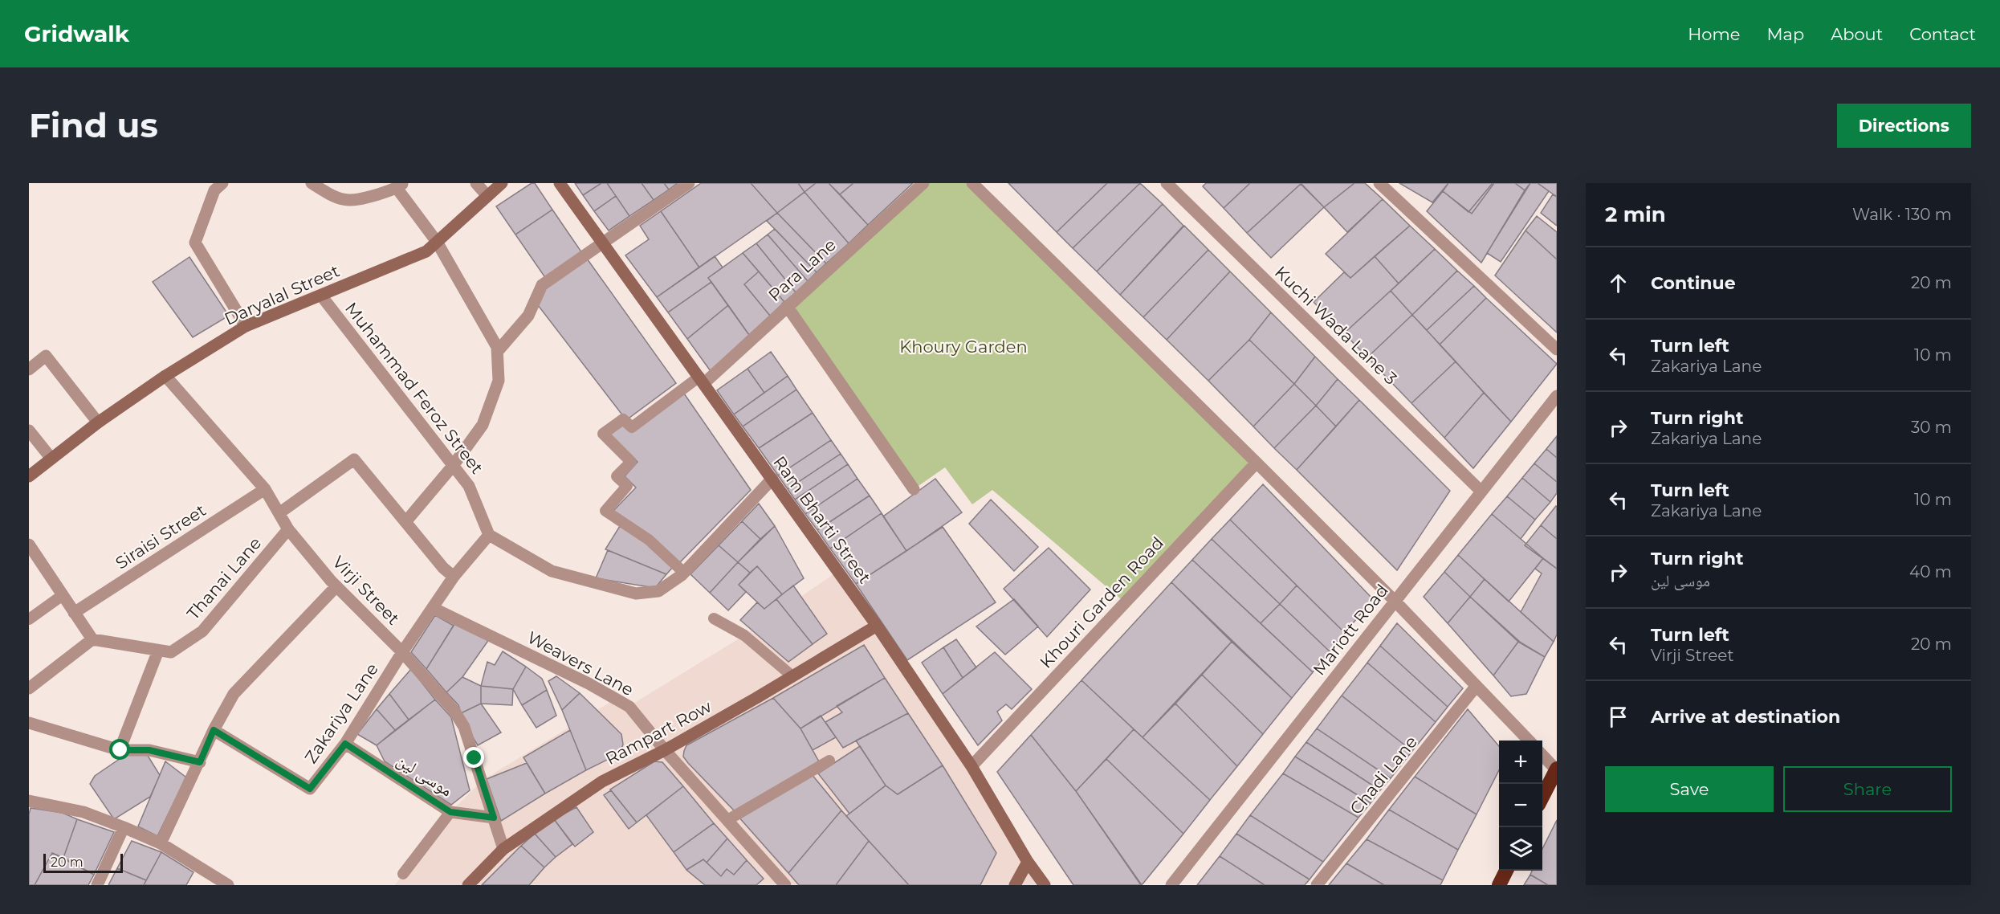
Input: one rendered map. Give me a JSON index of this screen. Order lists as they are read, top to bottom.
{
  "streets": {
    "street": [
      "Para Lane",
      "Daryalal Street",
      "Kuchi Wada Lane 3",
      "Muhammad Feroz Street",
      "Ram Bharti Street",
      "Siraisi Street",
      "Thanai Lane",
      "Virji Street",
      "Khouri Garden Road",
      "Mariott Road",
      "Weavers Lane",
      "Zakariya Lane",
      "Rampart Row",
      "موسی لین",
      "Chadi Lane"
    ]
  },
  "crossings": [
    ["Para Lane", "Ram Bharti Street"],
    ["Daryalal Street", "Muhammad Feroz Street"],
    ["Daryalal Street", "Virji Street"],
    ["Kuchi Wada Lane 3", "Mariott Road"],
    ["Muhammad Feroz Street", "Zakariya Lane"],
    ["Ram Bharti Street", "Khouri Garden Road"],
    ["Ram Bharti Street", "Rampart Row"],
    ["Siraisi Street", "Virji Street"],
    ["Thanai Lane", "Virji Street"],
    ["Virji Street", "Zakariya Lane"],
    ["Virji Street", "Rampart Row"],
    ["Virji Street", "موسی لین"],
    ["Weavers Lane", "Zakariya Lane"],
    ["Weavers Lane", "Rampart Row"],
    ["Zakariya Lane", "موسی لین"]
  ],
  "parks": ["Khoury Garden"],
  "scale_bar": "20 m",
  "page": {
    "header": "Gridwalk",
    "nav": [
      "Home",
      "Map",
      "About",
      "Contact"
    ],
    "buttons": [
      "Directions",
      ["Save", "Share"]
    ],
    "title": "Find us",
    "heading": ["2 min", "Walk · 130 m"],
    "list": [
      ["Continue", "20 m"],
      ["Turn left", "Zakariya Lane", "10 m"],
      ["Turn right", "Zakariya Lane", "30 m"],
      ["Turn left", "Zakariya Lane", "10 m"],
      ["Turn right", "موسی لین", "40 m"],
      ["Turn left", "Virji Street", "20 m"],
      "Arrive at destination"
    ],
    "map_buttons": ["+", "−"],
    "scale": "20 m"
  }
}
